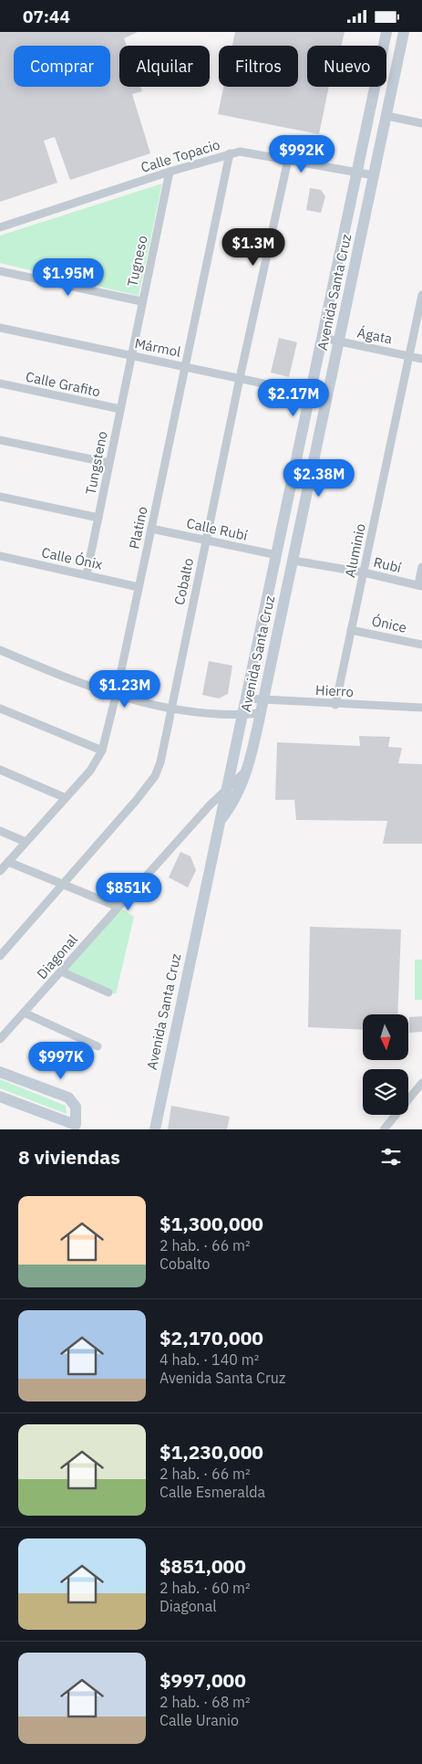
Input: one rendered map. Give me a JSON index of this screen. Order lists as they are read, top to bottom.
{
  "streets": {
    "street": [
      "Calle Topacio",
      "Tugneso",
      "Avenida Santa Cruz",
      "Ágata",
      "Mármol",
      "Calle Grafito",
      "Tungsteno",
      "Platino",
      "Calle Rubí",
      "Aluminio",
      "Calle Ónix",
      "Rubí",
      "Cobalto",
      "Ónice",
      "Hierro",
      "Diagonal"
    ]
  },
  "crossings": [
    ["Calle Topacio", "Tugneso"],
    ["Calle Topacio", "Avenida Santa Cruz"],
    ["Calle Topacio", "Platino"],
    ["Calle Topacio", "Cobalto"],
    ["Tugneso", "Mármol"],
    ["Tugneso", "Tungsteno"],
    ["Avenida Santa Cruz", "Ágata"],
    ["Avenida Santa Cruz", "Mármol"],
    ["Avenida Santa Cruz", "Calle Rubí"],
    ["Avenida Santa Cruz", "Rubí"],
    ["Avenida Santa Cruz", "Hierro"],
    ["Avenida Santa Cruz", "Diagonal"],
    ["Ágata", "Aluminio"],
    ["Mármol", "Tungsteno"],
    ["Mármol", "Platino"],
    ["Mármol", "Cobalto"],
    ["Calle Grafito", "Tungsteno"],
    ["Tungsteno", "Calle Ónix"],
    ["Platino", "Calle Rubí"],
    ["Platino", "Calle Ónix"],
    ["Calle Rubí", "Cobalto"],
    ["Aluminio", "Rubí"],
    ["Aluminio", "Ónice"],
    ["Aluminio", "Hierro"]
  ],
  "north": "bottom",
  "page": {
    "status": "07:44",
    "chip": [
      "Comprar",
      "Alquilar",
      "Filtros",
      "Nuevo"
    ],
    "price": [
      "$992K",
      "$1.3M",
      "$1.95M",
      "$2.17M",
      "$2.38M",
      "$1.23M",
      "$851K",
      "$997K"
    ],
    "heading": "8 viviendas",
    "list": [
      {
        "name": "$1,300,000",
        "note": "2 hab. · 66 m² · Cobalto"
      },
      {
        "name": "$2,170,000",
        "note": "4 hab. · 140 m² · Avenida Santa Cruz"
      },
      {
        "name": "$1,230,000",
        "note": "2 hab. · 66 m² · Calle Esmeralda"
      },
      {
        "name": "$851,000",
        "note": "2 hab. · 60 m² · Diagonal"
      },
      {
        "name": "$997,000",
        "note": "2 hab. · 68 m² · Calle Uranio"
      }
    ]
  }
}
